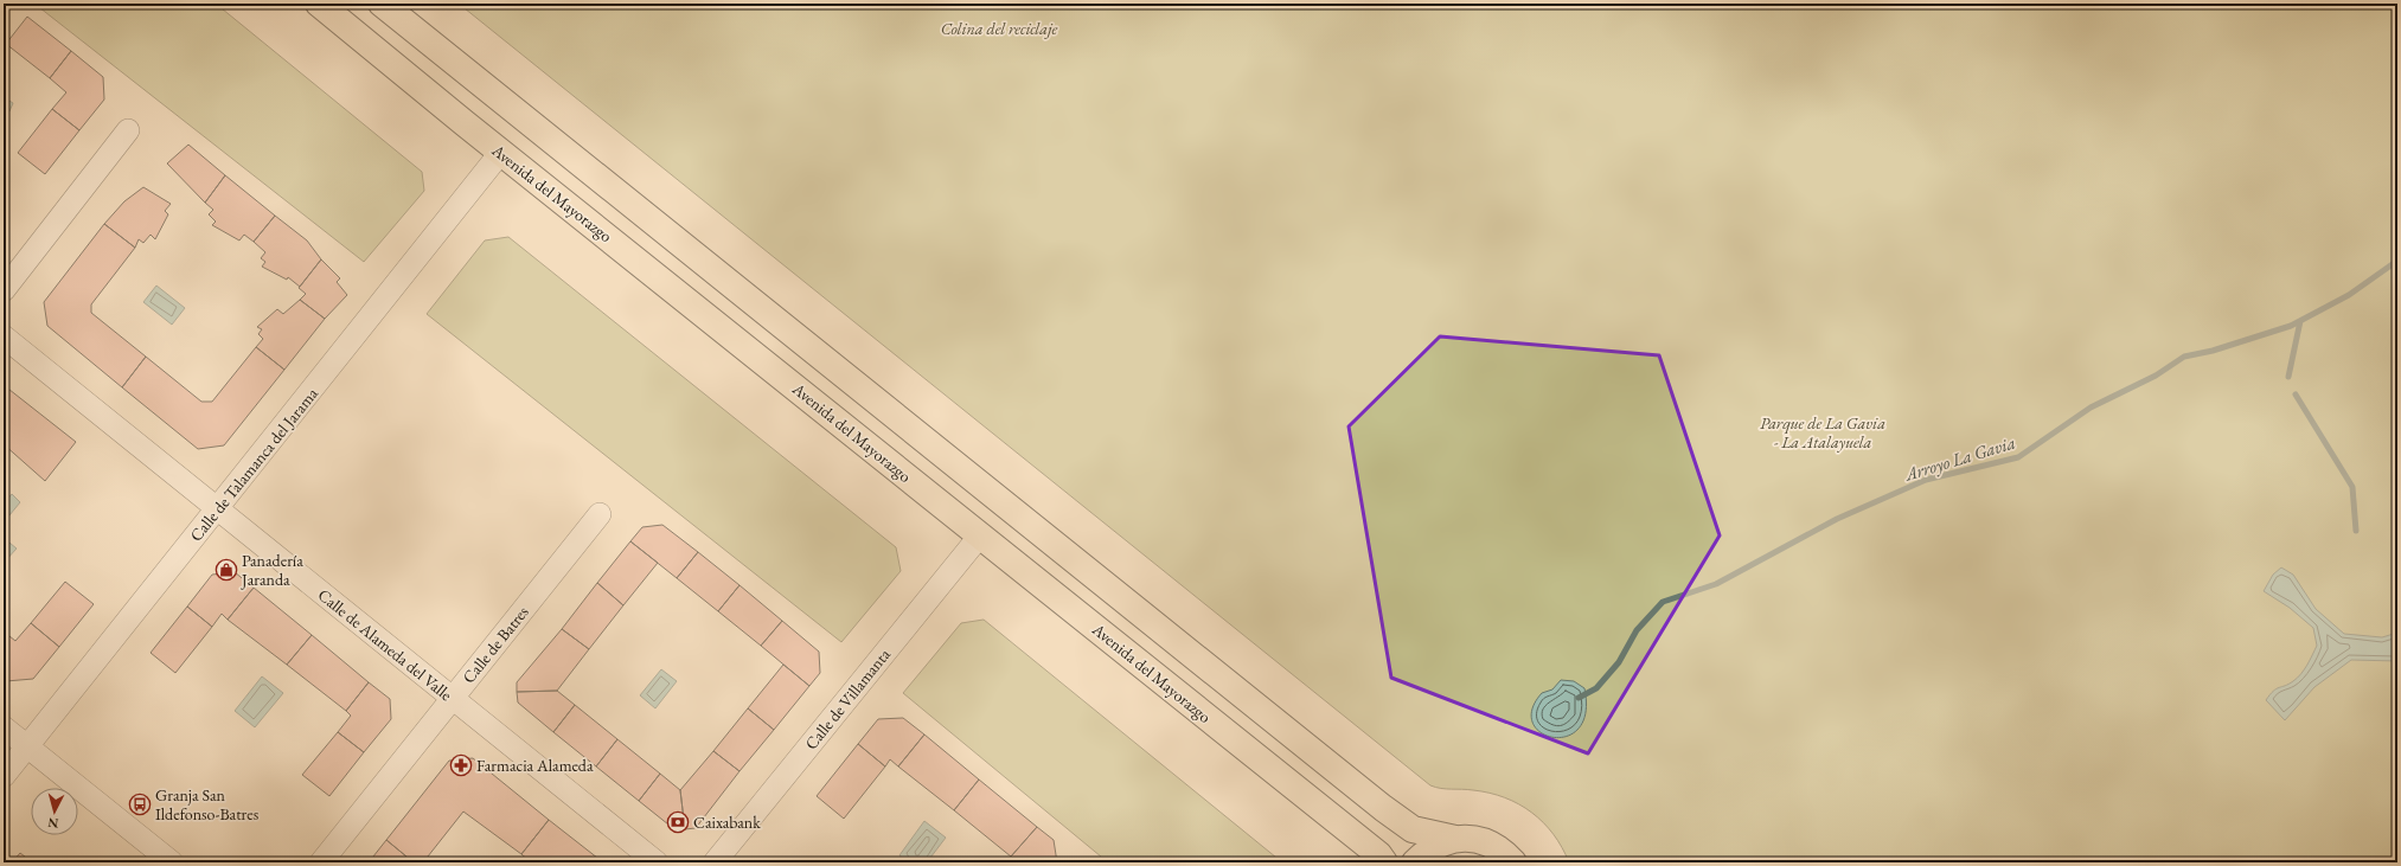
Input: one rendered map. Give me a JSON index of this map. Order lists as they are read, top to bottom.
{
  "streets": {
    "main road": ["Avenida del Mayorazgo"],
    "street": [
      "Calle de Talamanca del Jarama",
      "Calle de Alameda del Valle",
      "Calle de Batres",
      "Calle de Villamanta"
    ]
  },
  "crossings": [
    ["Avenida del Mayorazgo", "Calle de Talamanca del Jarama"],
    ["Avenida del Mayorazgo", "Calle de Villamanta"],
    ["Calle de Talamanca del Jarama", "Calle de Alameda del Valle"],
    ["Calle de Alameda del Valle", "Calle de Batres"]
  ],
  "water": ["Arroyo La Gavia"],
  "parks": ["Colina del reciclaje", "Parque de La Gavia - La Atalayuela"],
  "places": {
    "shop": ["Panadería Jaranda"],
    "pharmacy": ["Farmacia Alameda"],
    "bus stop": ["Granja San Ildefonso-Batres"],
    "bank": ["Caixabank"]
  },
  "north": "bottom"
}
